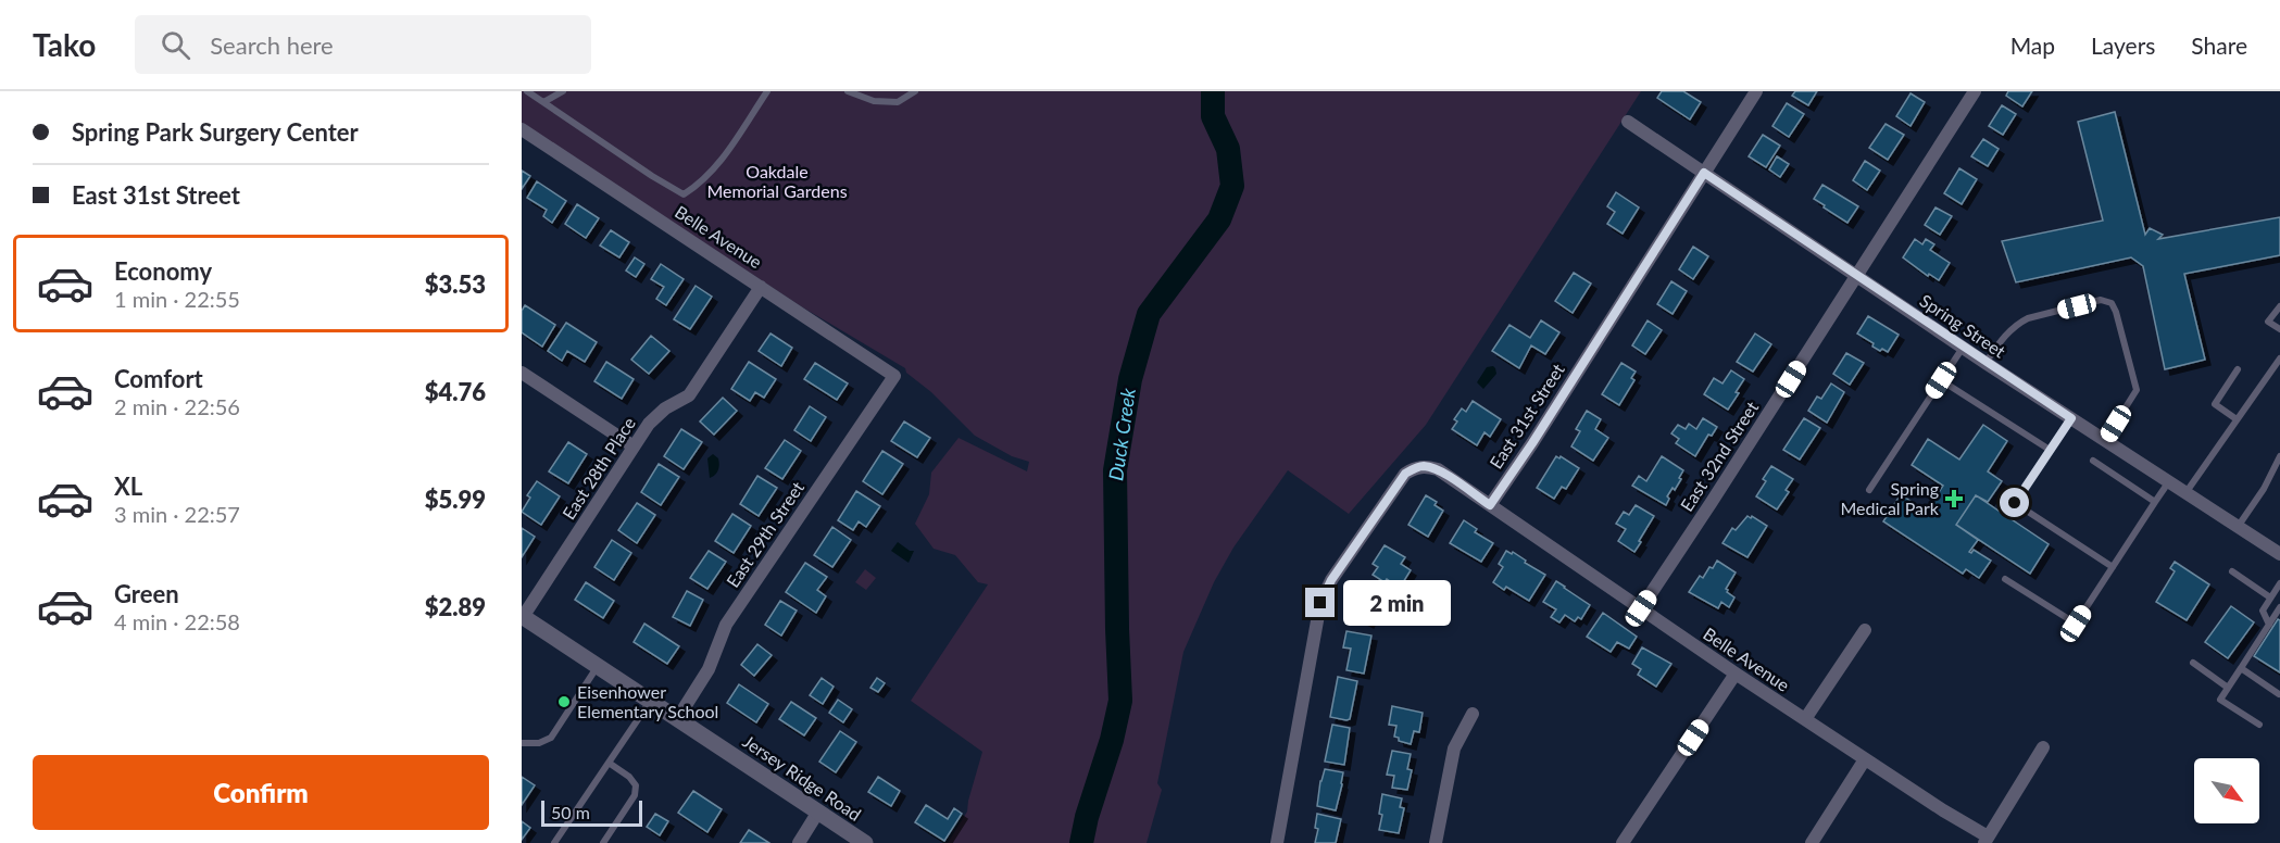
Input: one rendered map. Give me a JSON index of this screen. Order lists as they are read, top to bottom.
{
  "streets": {
    "street": [
      "Belle Avenue",
      "Spring Street",
      "East 31st Street",
      "East 32nd Street",
      "East 28th Place",
      "East 29th Street",
      "Jersey Ridge Road"
    ]
  },
  "crossings": [
    ["Belle Avenue", "East 31st Street"],
    ["Belle Avenue", "East 32nd Street"],
    ["Belle Avenue", "East 28th Place"],
    ["Belle Avenue", "East 29th Street"],
    ["Spring Street", "East 31st Street"],
    ["Spring Street", "East 32nd Street"],
    ["East 28th Place", "Jersey Ridge Road"],
    ["East 29th Street", "Jersey Ridge Road"]
  ],
  "water": ["Duck Creek"],
  "parks": ["Oakdale Memorial Gardens"],
  "places": {
    "health": ["Spring Medical Park"],
    "other": ["Eisenhower Elementary School"]
  },
  "scale_bar": "50 m",
  "north": "bottom right",
  "page": {
    "header": "Tako",
    "search": "Search here",
    "nav": ["Map", "Layers", "Share"],
    "banner": ["Spring Park Surgery Center", "East 31st Street"],
    "list": [
      {
        "name": "Economy",
        "note": "1 min · 22:55",
        "value": "$3.53"
      },
      {
        "name": "Comfort",
        "note": "2 min · 22:56",
        "value": "$4.76"
      },
      {
        "name": "XL",
        "note": "3 min · 22:57",
        "value": "$5.99"
      },
      {
        "name": "Green",
        "note": "4 min · 22:58",
        "value": "$2.89"
      }
    ],
    "bubble": "2 min",
    "buttons": "Confirm",
    "scale": "50 m"
  }
}
